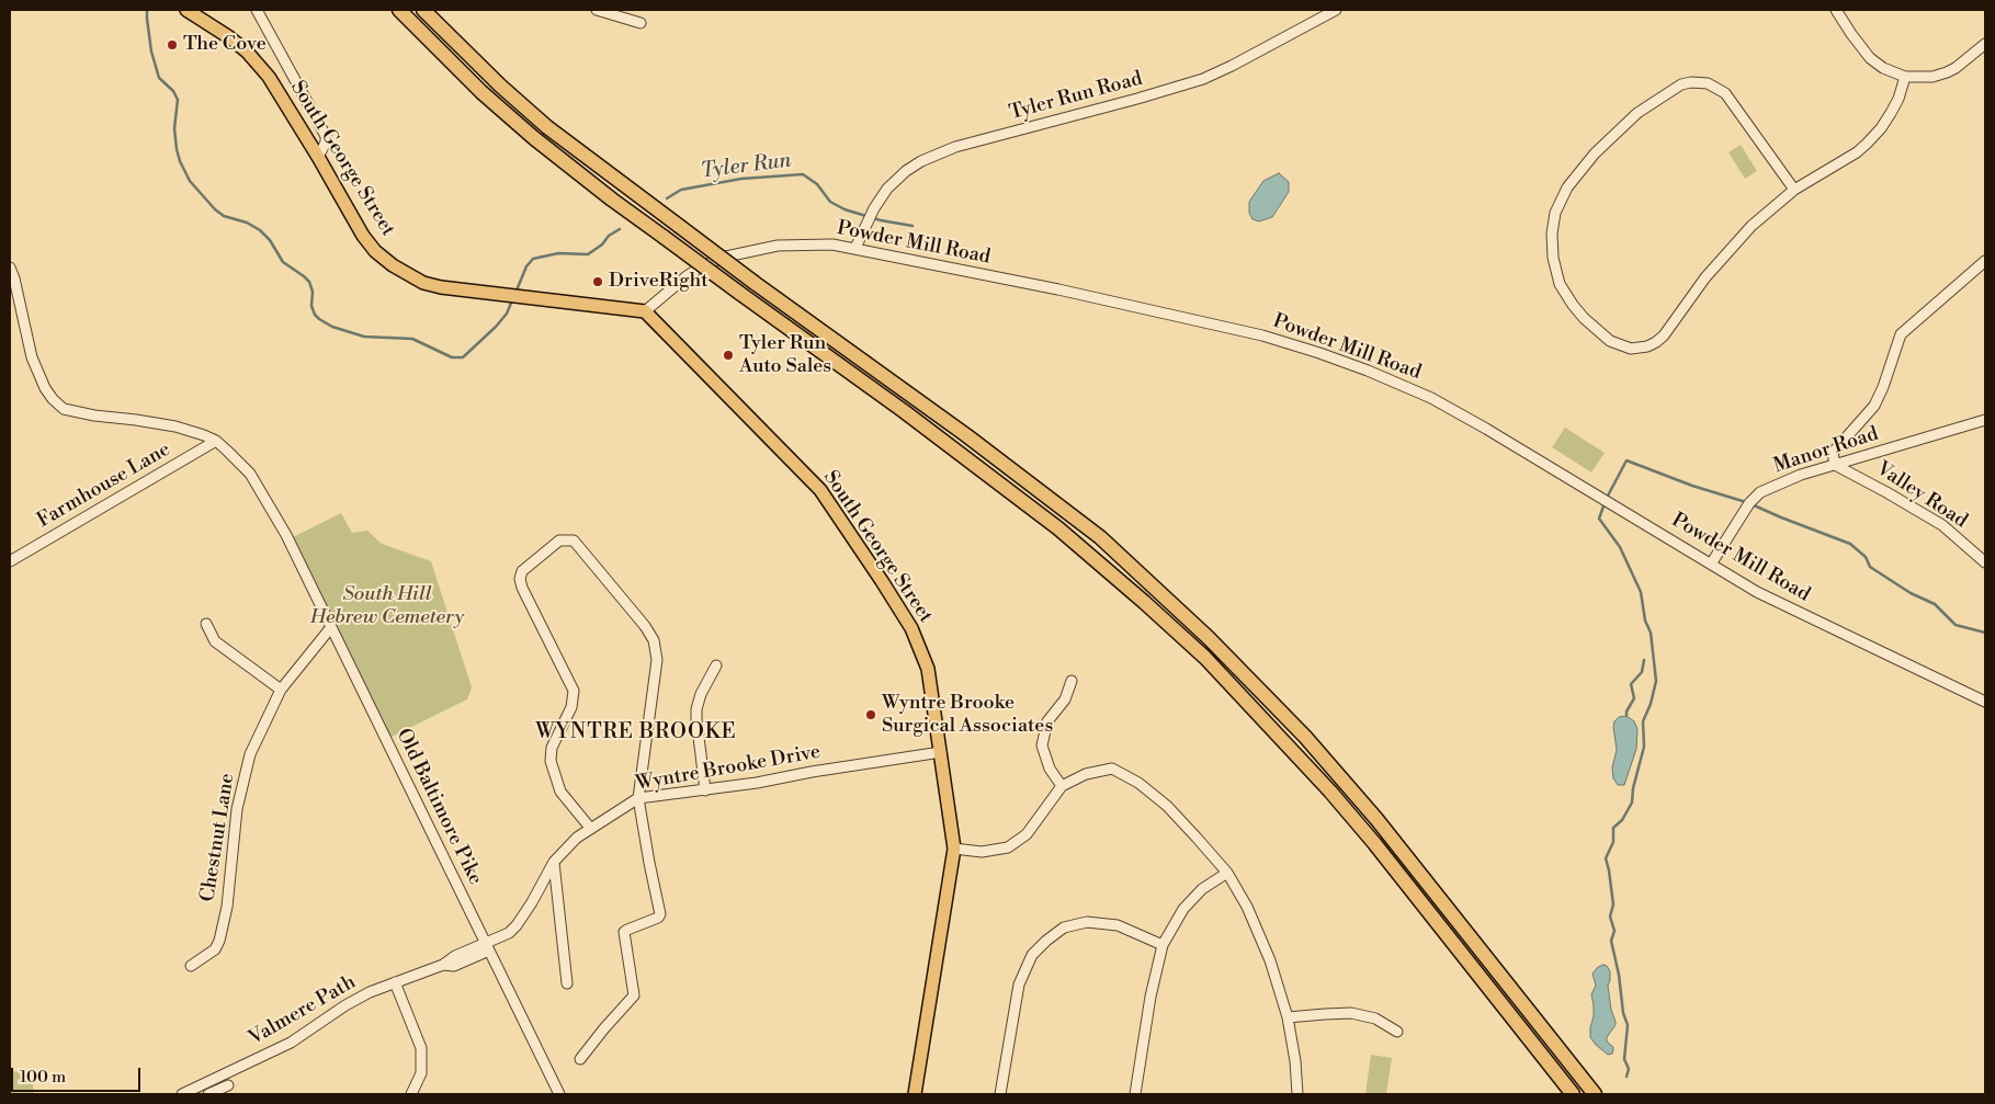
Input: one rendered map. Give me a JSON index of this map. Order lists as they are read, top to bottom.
{
  "streets": {
    "main road": ["South George Street"],
    "street": [
      "Tyler Run Road",
      "Powder Mill Road",
      "Manor Road",
      "Farmhouse Lane",
      "Valley Road",
      "Wyntre Brooke Drive",
      "Old Baltimore Pike",
      "Chestnut Lane",
      "Valmere Path"
    ]
  },
  "crossings": [
    ["Tyler Run Road", "Powder Mill Road"],
    ["South George Street", "Powder Mill Road"],
    ["South George Street", "Wyntre Brooke Drive"],
    ["Powder Mill Road", "Manor Road"],
    ["Manor Road", "Valley Road"],
    ["Farmhouse Lane", "Old Baltimore Pike"],
    ["Wyntre Brooke Drive", "Old Baltimore Pike"],
    ["Wyntre Brooke Drive", "Valmere Path"],
    ["Old Baltimore Pike", "Chestnut Lane"],
    ["Old Baltimore Pike", "Valmere Path"]
  ],
  "districts": ["WYNTRE BROOKE"],
  "water": ["Tyler Run"],
  "parks": ["South Hill Hebrew Cemetery"],
  "places": [
    "The Cove",
    "DriveRight",
    "Tyler Run Auto Sales",
    "Wyntre Brooke Surgical Associates"
  ],
  "scale_bar": "100 m"
}
